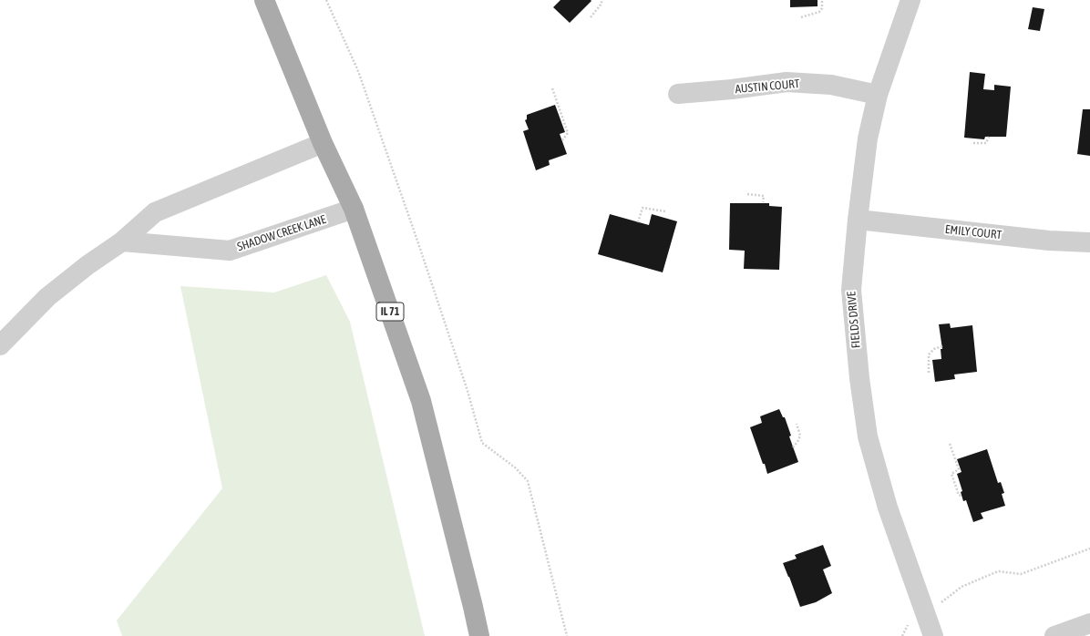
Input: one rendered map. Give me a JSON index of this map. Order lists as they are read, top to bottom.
{
  "streets": {
    "main road": ["IL 71"],
    "street": [
      "AUSTIN COURT",
      "EMILY COURT",
      "SHADOW CREEK LANE",
      "FIELDS DRIVE"
    ]
  },
  "crossings": [
    ["AUSTIN COURT", "FIELDS DRIVE"],
    ["EMILY COURT", "FIELDS DRIVE"],
    ["SHADOW CREEK LANE", "IL 71"]
  ]
}
